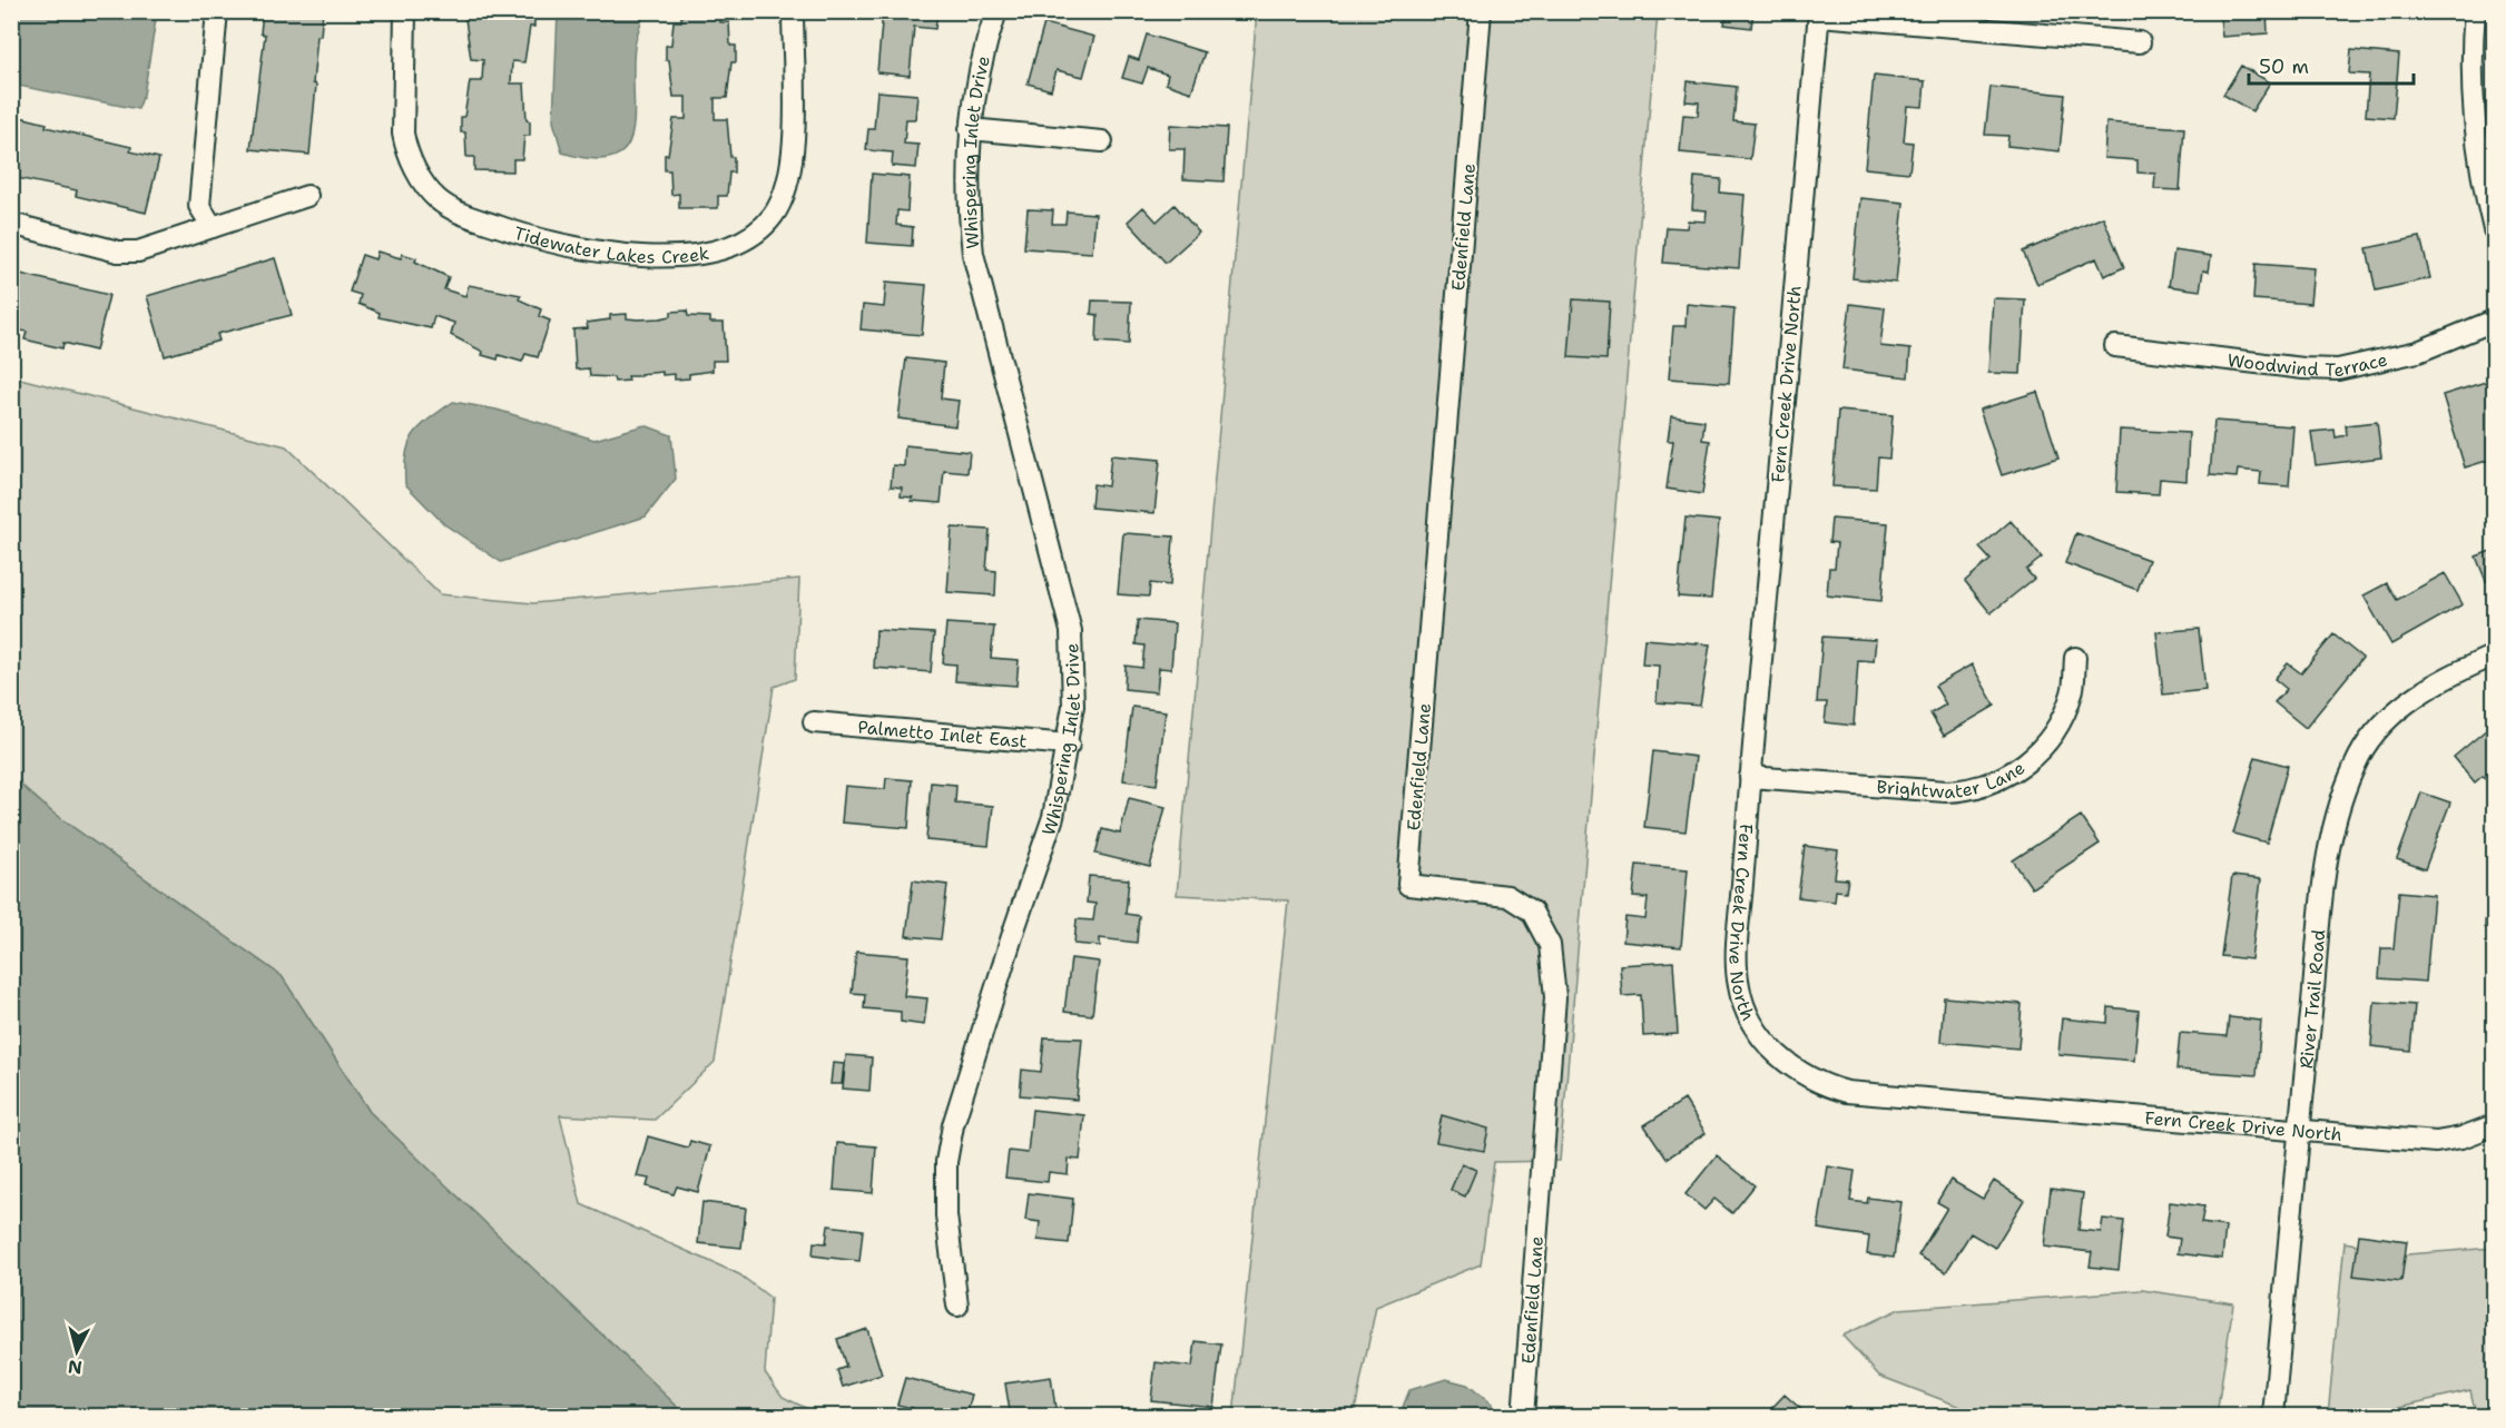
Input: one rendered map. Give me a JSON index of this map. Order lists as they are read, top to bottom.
{
  "streets": {
    "street": [
      "Whispering Inlet Drive",
      "Edenfield Lane",
      "Tidewater Lakes Creek",
      "Woodwind Terrace",
      "Fern Creek Drive North",
      "Palmetto Inlet East",
      "Brightwater Lane",
      "River Trail Road"
    ]
  },
  "crossings": [
    ["Whispering Inlet Drive", "Palmetto Inlet East"],
    ["Fern Creek Drive North", "Brightwater Lane"],
    ["Fern Creek Drive North", "River Trail Road"]
  ],
  "scale_bar": "50 m",
  "north": "bottom"
}
